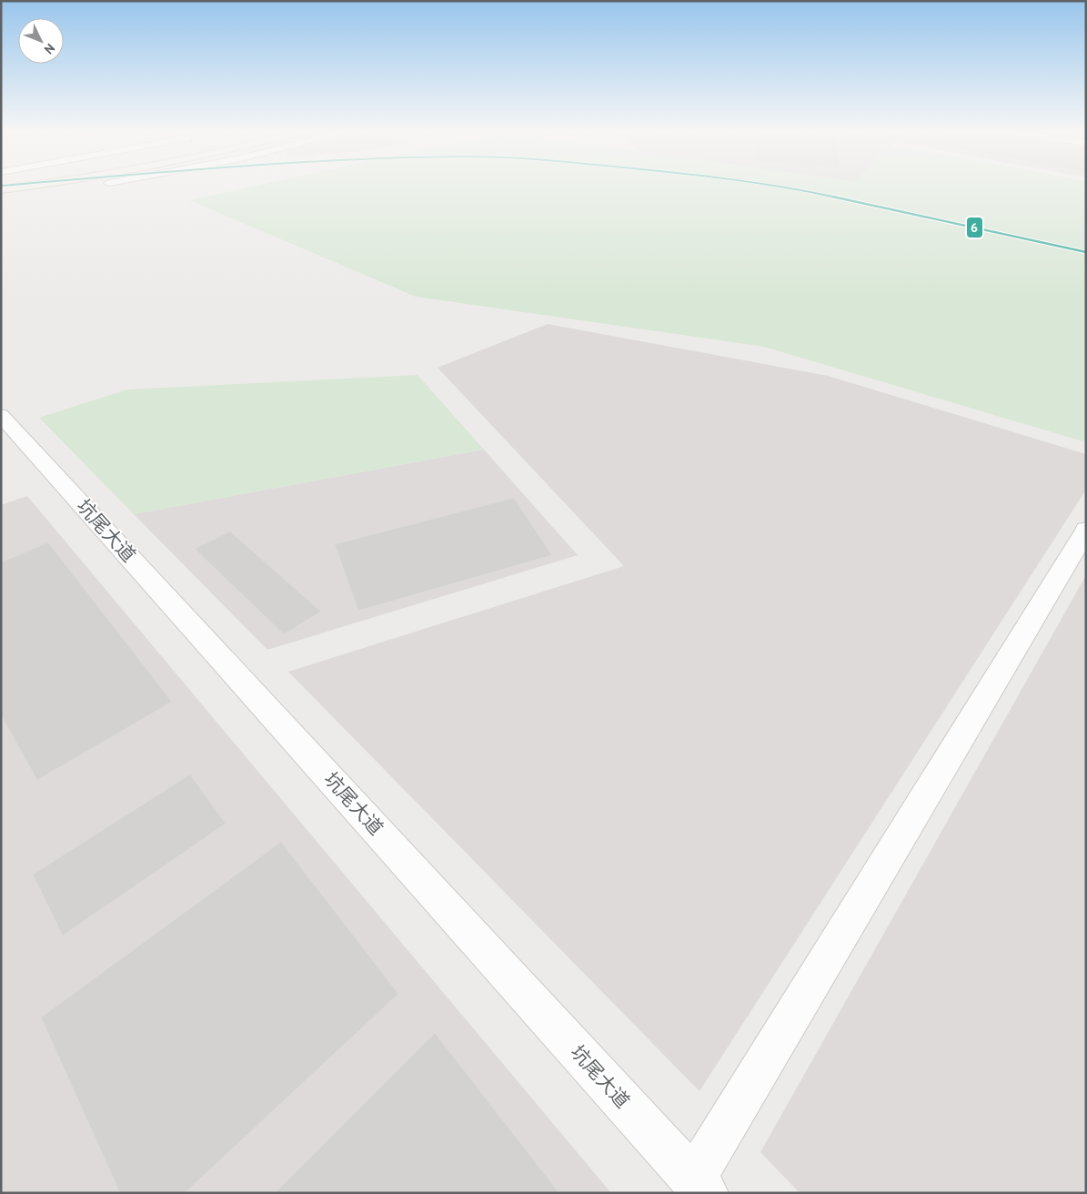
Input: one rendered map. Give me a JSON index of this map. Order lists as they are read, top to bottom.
{
  "streets": {
    "street": ["坑尾大道"]
  },
  "lines": ["transit line 6"],
  "north": "bottom right"
}
